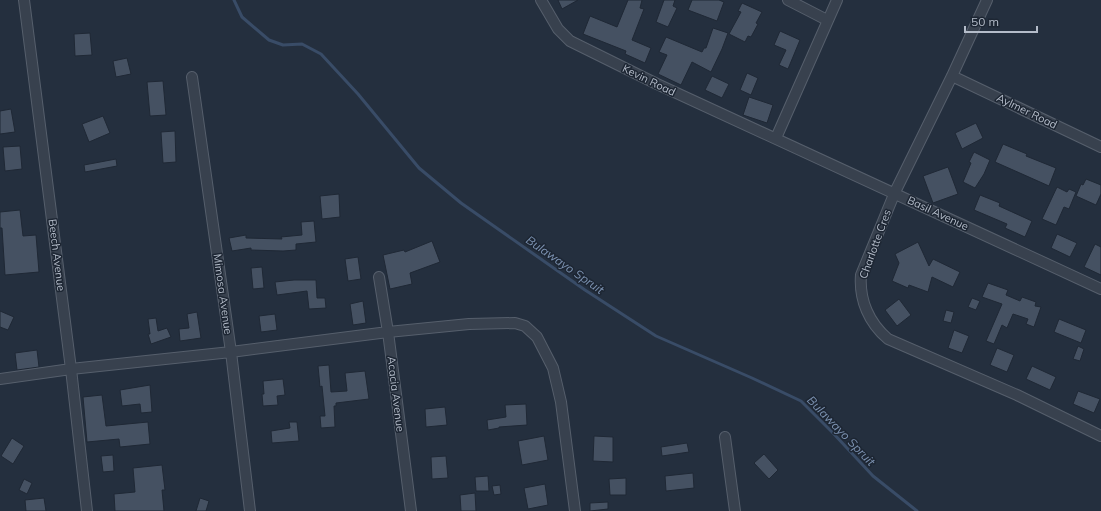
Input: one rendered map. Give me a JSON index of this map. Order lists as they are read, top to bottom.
{
  "streets": {
    "street": [
      "Kevin Road",
      "Aylmer Road",
      "Basil Avenue",
      "Charlotte Cres",
      "Beech Avenue",
      "Mimosa Avenue",
      "Acacia Avenue"
    ]
  },
  "crossings": [
    ["Kevin Road", "Basil Avenue"],
    ["Aylmer Road", "Charlotte Cres"],
    ["Basil Avenue", "Charlotte Cres"]
  ],
  "water": ["Bulawayo Spruit"],
  "scale_bar": "50 m"
}
